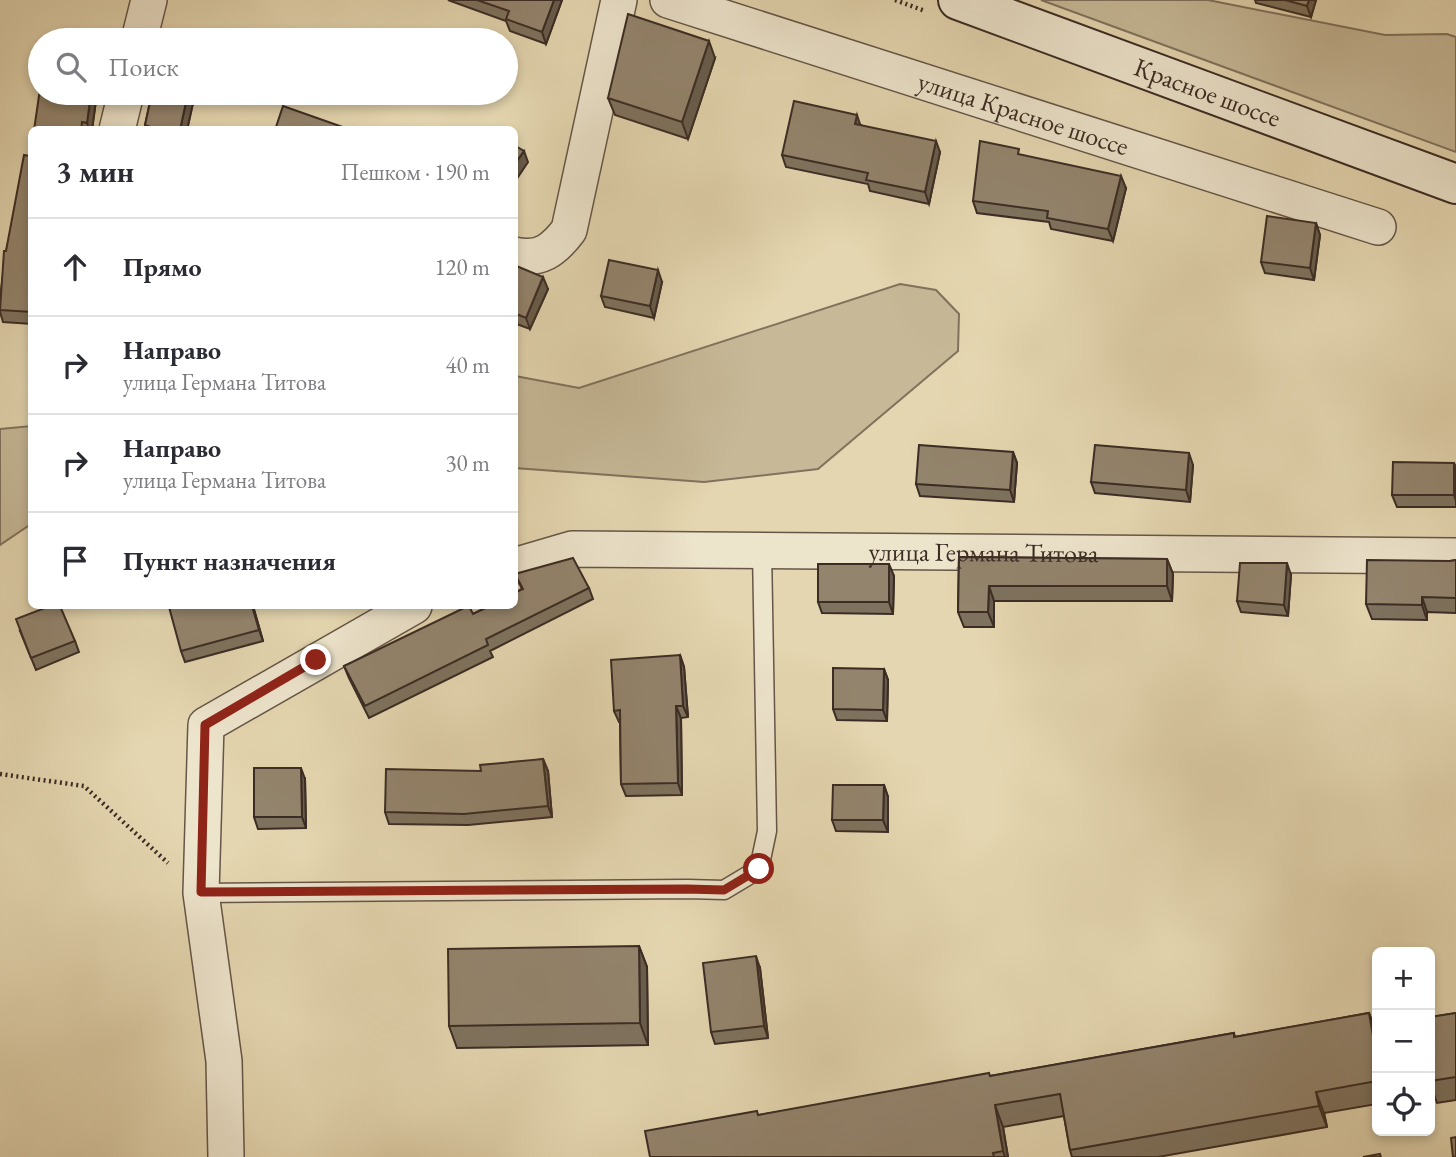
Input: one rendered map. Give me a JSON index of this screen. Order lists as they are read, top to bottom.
{
  "streets": {
    "main road": ["Красное шоссе"],
    "street": ["улица Красное шоссе", "улица Германа Титова"]
  },
  "page": {
    "search": "Поиск",
    "heading": ["3 мин", "Пешком · 190 m"],
    "list": [
      ["Прямо", "120 m"],
      ["Направо", "улица Германа Титова", "40 m"],
      ["Направо", "улица Германа Титова", "30 m"],
      "Пункт назначения"
    ],
    "map_buttons": ["+", "−"]
  }
}
